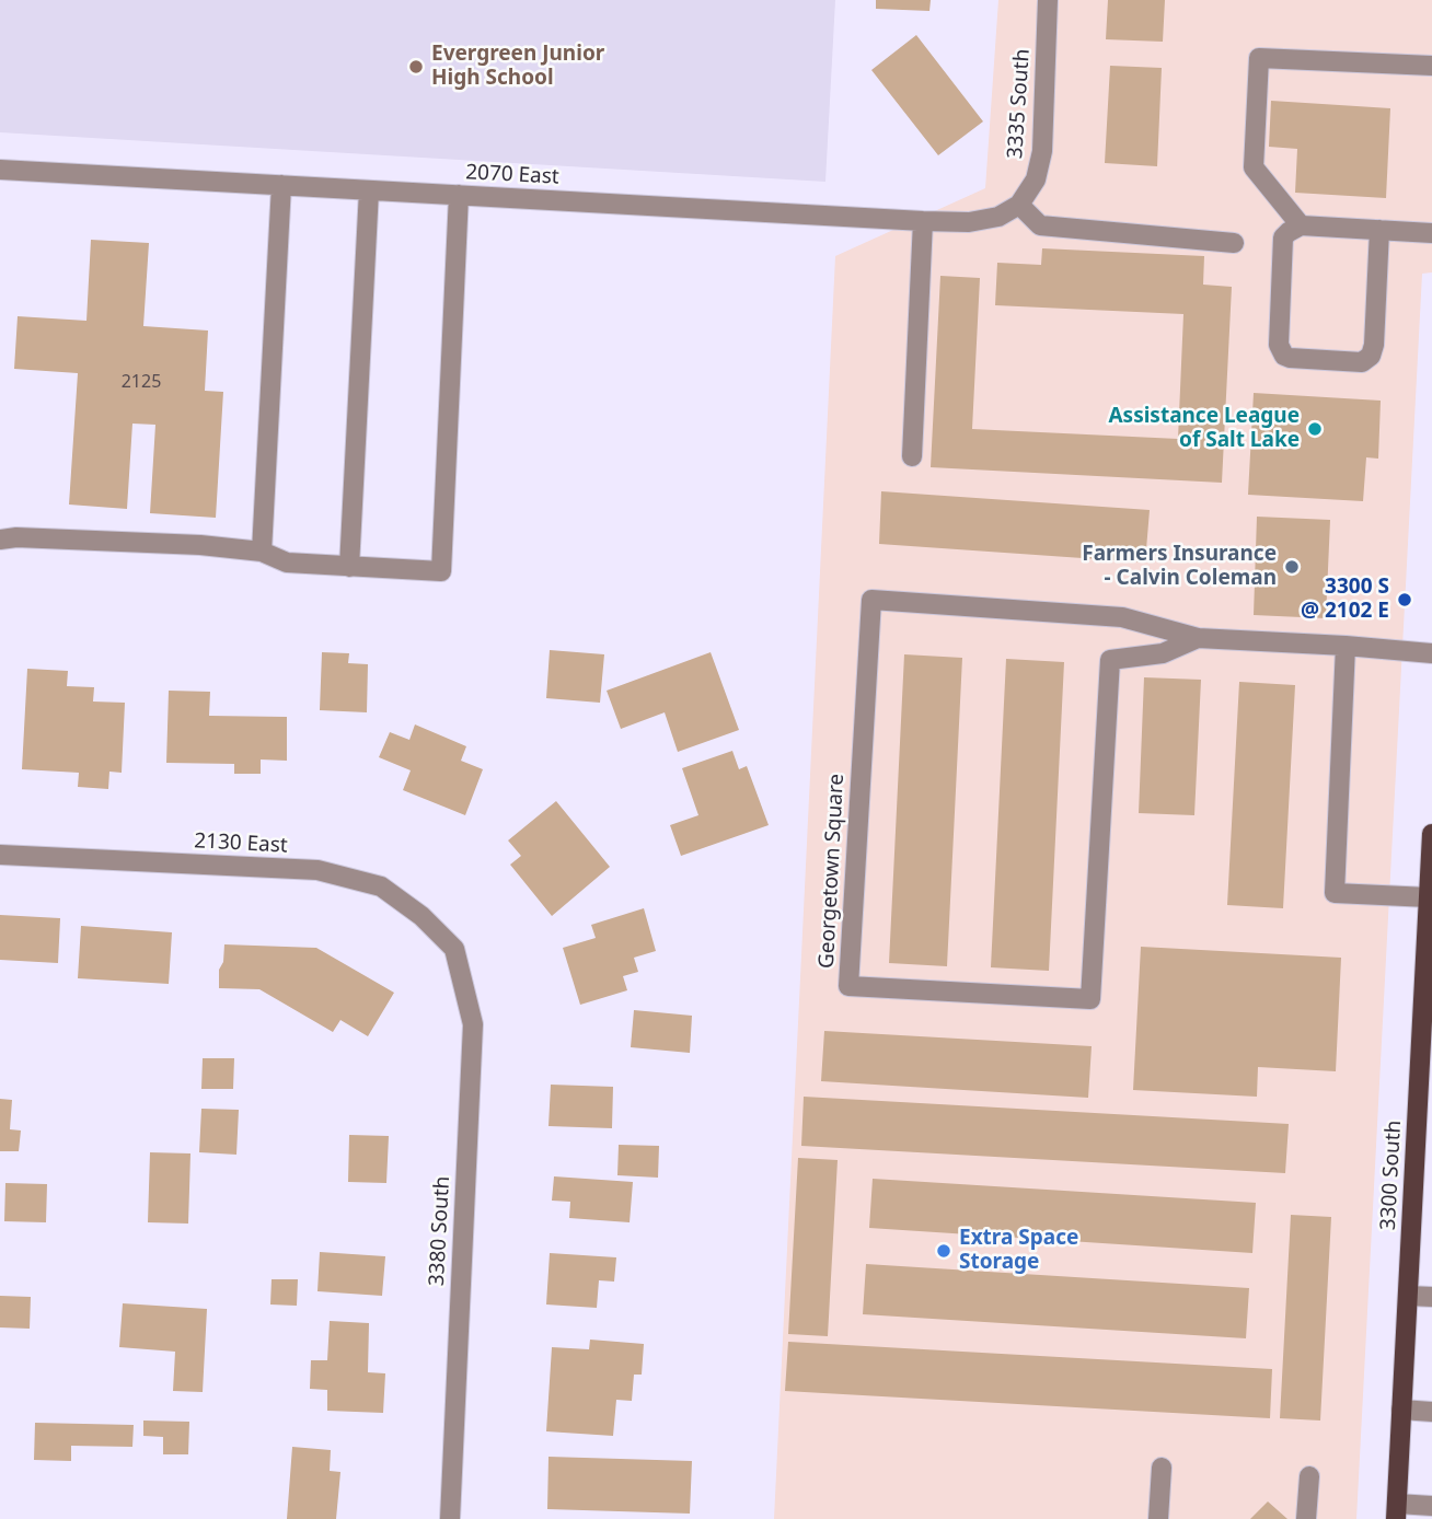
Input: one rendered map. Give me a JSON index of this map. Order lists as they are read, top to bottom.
{
  "streets": {
    "main road": ["3300 South"],
    "street": [
      "3335 South",
      "2070 East",
      "2130 East",
      "Georgetown Square",
      "3380 South"
    ]
  },
  "crossings": [
    ["3335 South", "2070 East"],
    ["2130 East", "3380 South"]
  ],
  "places": [
    "Evergreen Junior High School",
    "Assistance League of Salt Lake",
    "Farmers Insurance - Calvin Coleman",
    "3300 S @ 2102 E",
    "Extra Space Storage"
  ],
  "house_numbers": ["2125"]
}
